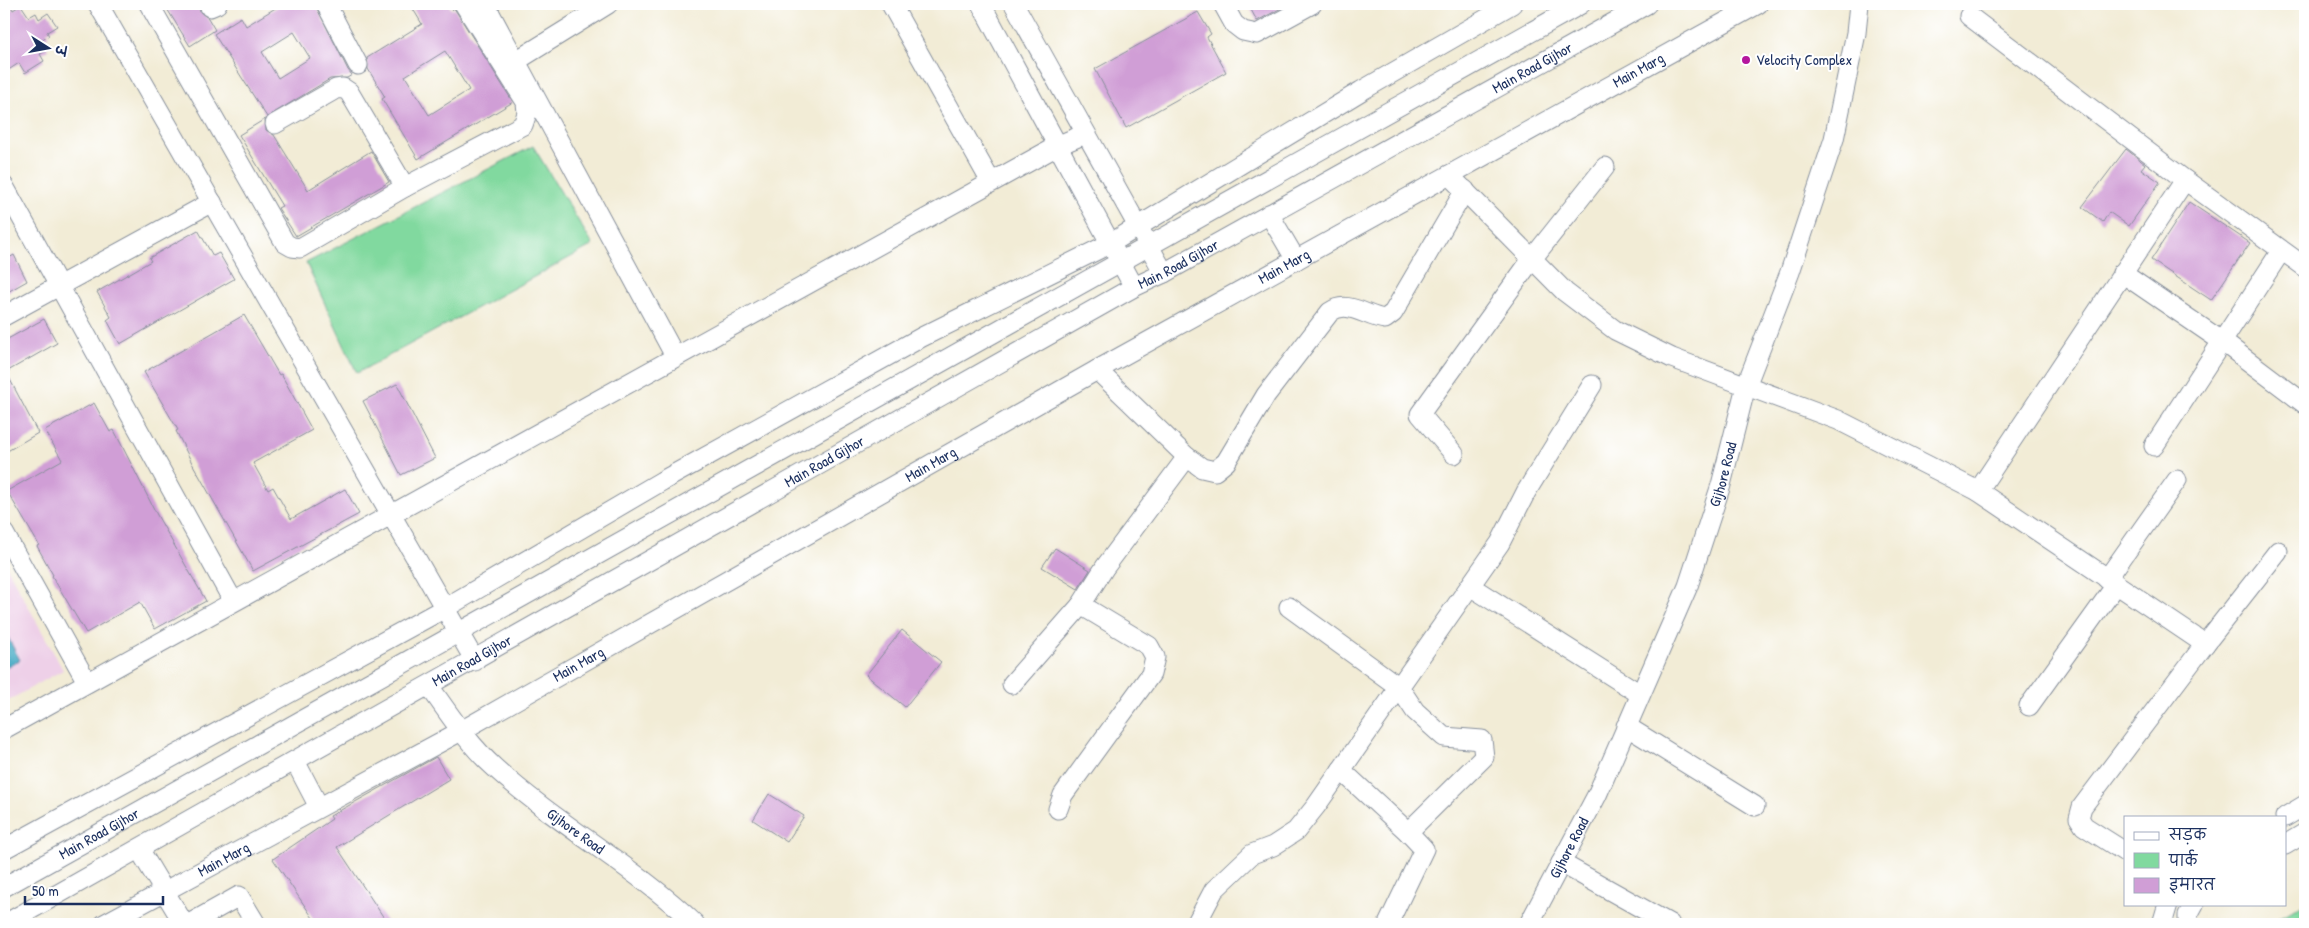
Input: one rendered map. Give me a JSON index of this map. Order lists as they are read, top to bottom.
{
  "streets": {
    "street": ["Main Road Gijhor", "Main Marg", "Gijhore Road"]
  },
  "crossings": [
    ["Main Road Gijhor", "Gijhore Road"],
    ["Main Marg", "Gijhore Road"]
  ],
  "places": ["Velocity Complex"],
  "legend": ["सड़क", "पार्क", "इमारत"],
  "scale_bar": "50 m",
  "north": "right"
}
